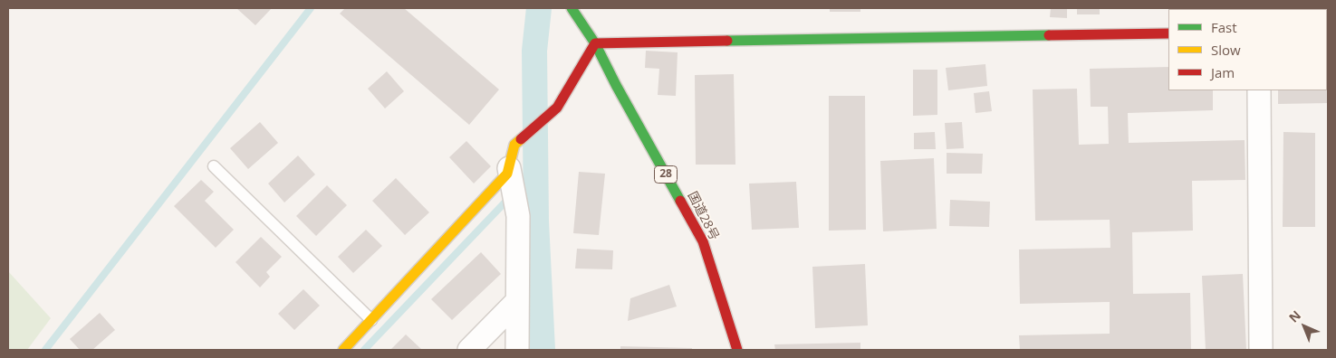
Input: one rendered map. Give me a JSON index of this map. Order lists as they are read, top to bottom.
{
  "streets": {
    "main road": ["28", "国道28号"]
  },
  "legend": ["Fast", "Slow", "Jam"],
  "north": "top left"
}
